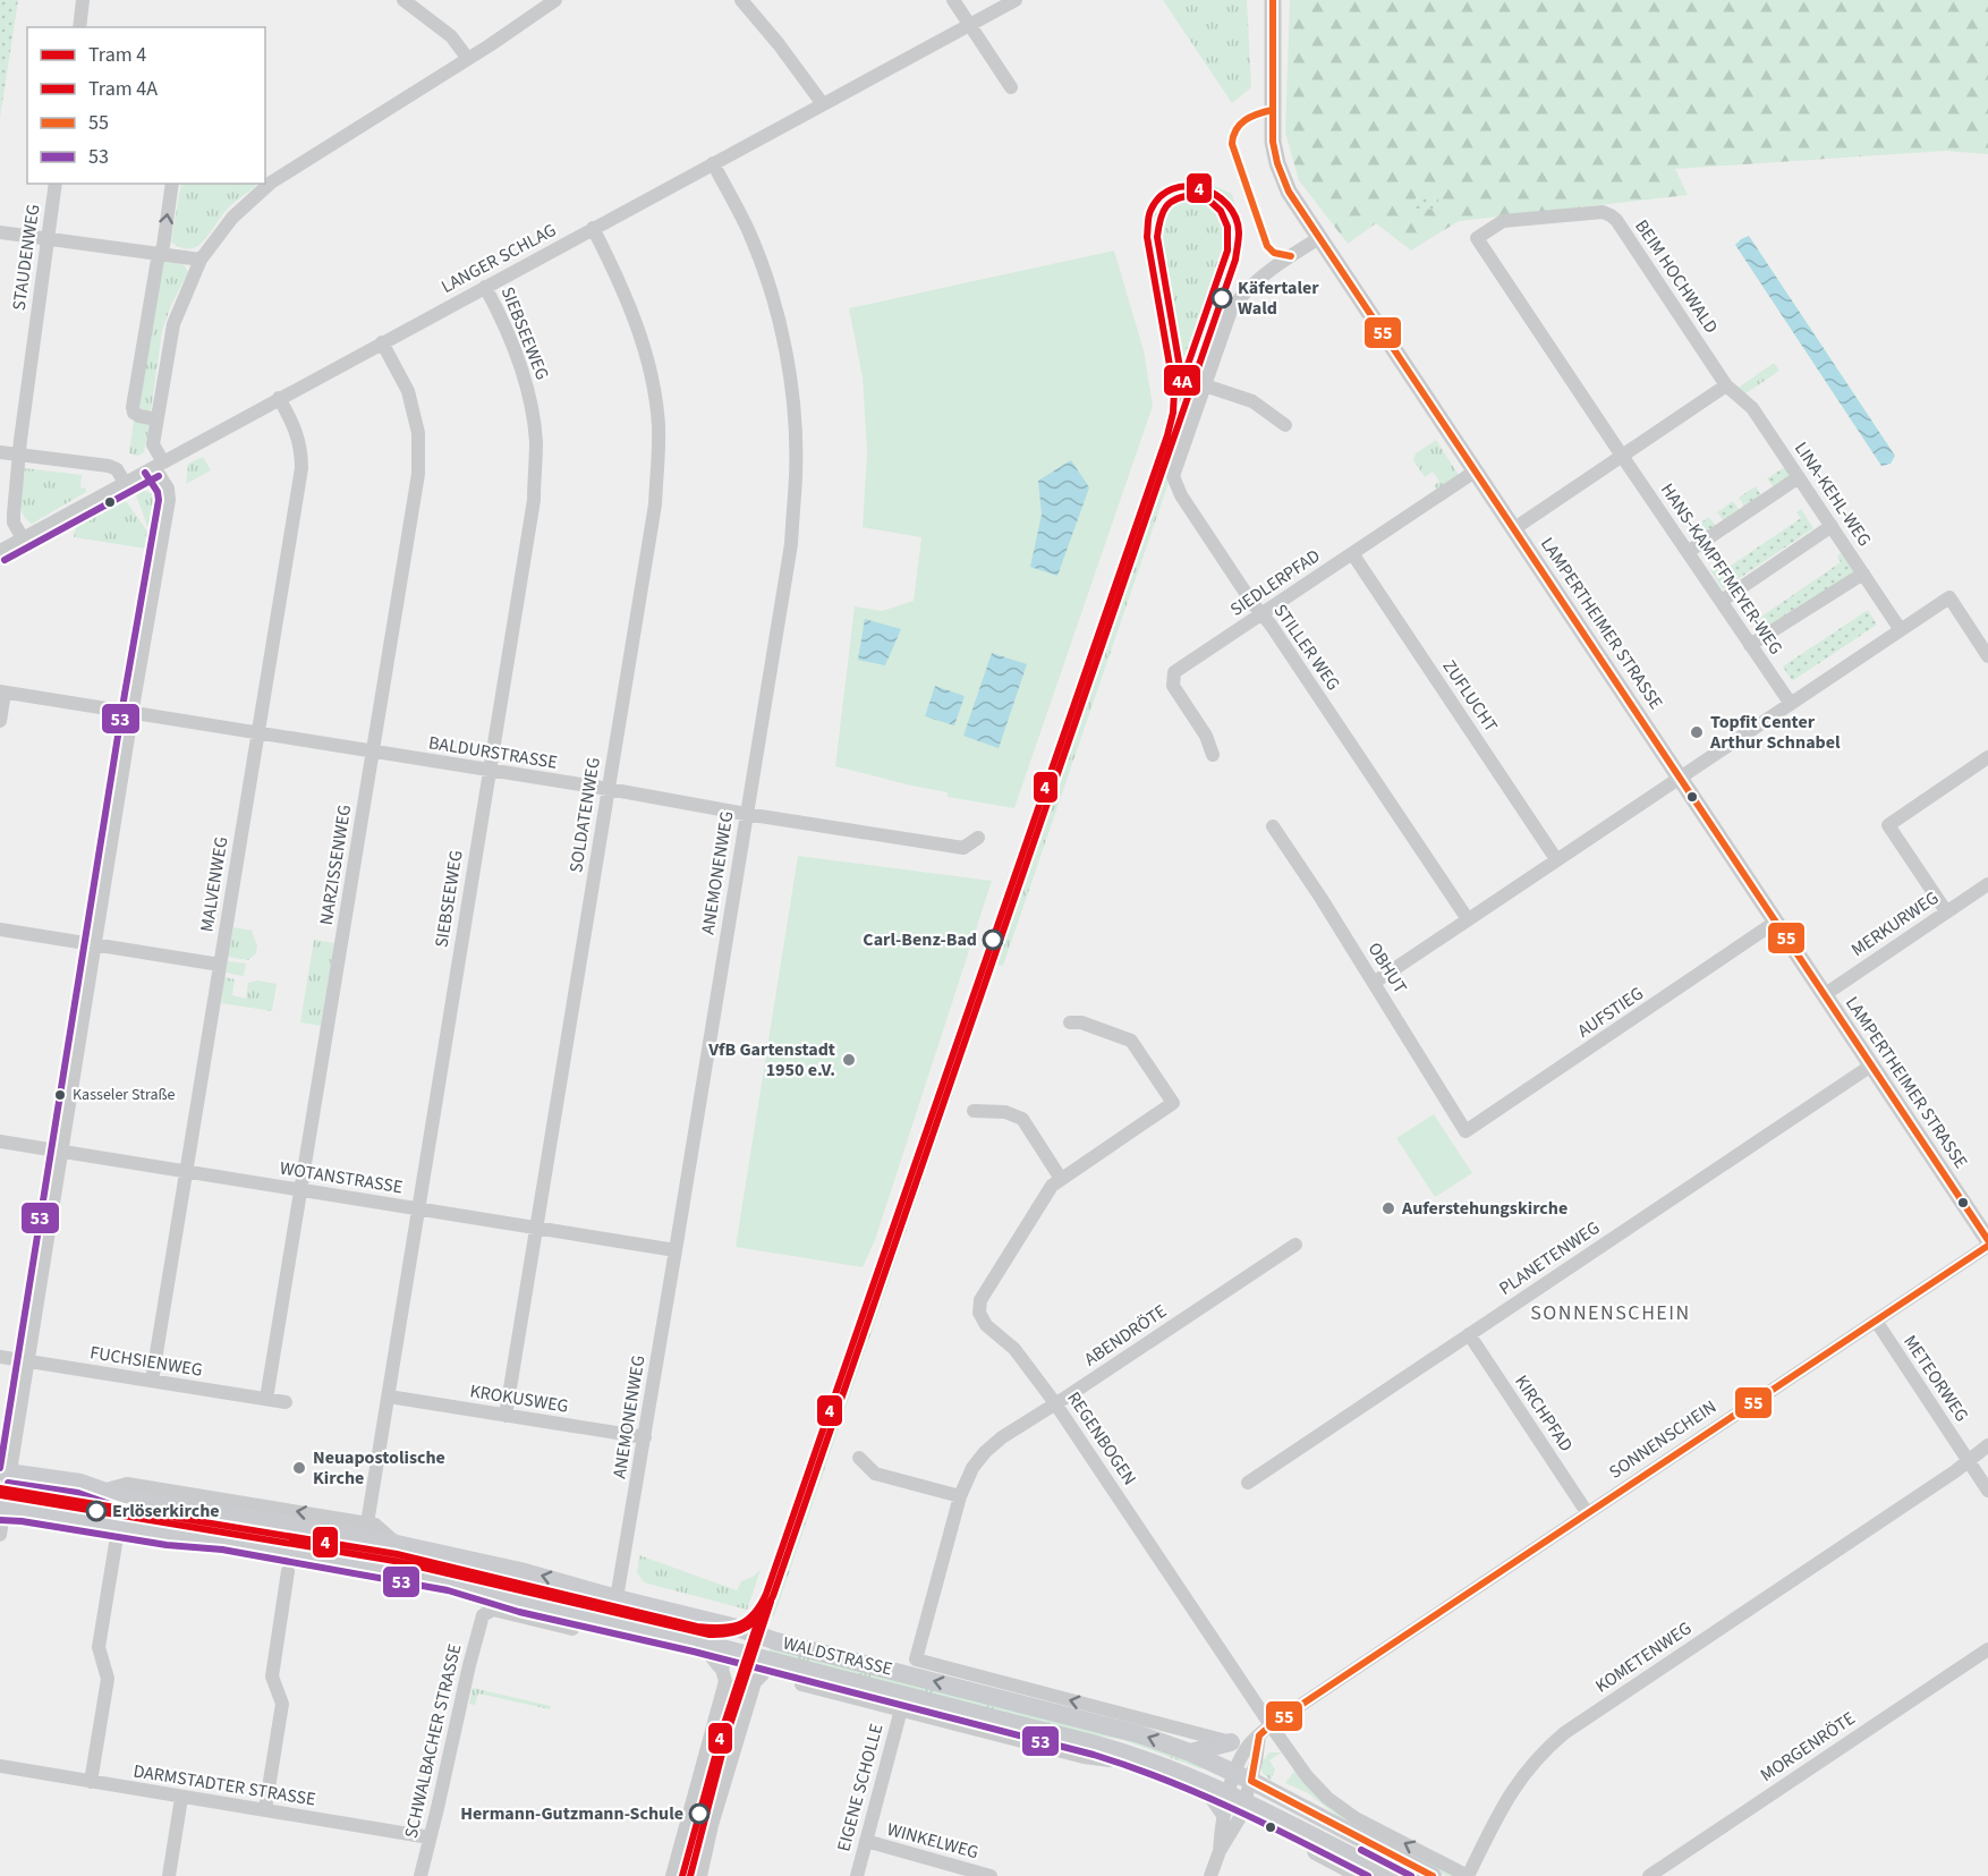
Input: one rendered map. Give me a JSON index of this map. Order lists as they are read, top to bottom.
{
  "streets": {
    "main road": ["WALDSTRASSE"],
    "street": [
      "STAUDENWEG",
      "LANGER SCHLAG",
      "BEIM HOCHWALD",
      "SIEBSEEWEG",
      "LINA-KEHL-WEG",
      "HANS-KAMPFFMEYER-WEG",
      "SIEDLERPFAD",
      "LAMPERTHEIMER STRASSE",
      "STILLER WEG",
      "ZUFLUCHT",
      "BALDURSTRASSE",
      "SOLDATENWEG",
      "NARZISSENWEG",
      "ANEMONENWEG",
      "MALVENWEG",
      "MERKURWEG",
      "OBHUT",
      "AUFSTIEG",
      "WOTANSTRASSE",
      "PLANETENWEG",
      "ABENDRÖTE",
      "FUCHSIENWEG",
      "METEORWEG",
      "KROKUSWEG",
      "KIRCHPFAD",
      "REGENBOGEN",
      "SONNENSCHEIN",
      "KOMETENWEG",
      "SCHWALBACHER STRASSE",
      "MORGENRÖTE",
      "DARMSTADTER STRASSE",
      "EIGENE SCHOLLE",
      "WINKELWEG"
    ]
  },
  "crossings": [
    ["STAUDENWEG", "LANGER SCHLAG"],
    ["LANGER SCHLAG", "SIEBSEEWEG"],
    ["LANGER SCHLAG", "SOLDATENWEG"],
    ["LANGER SCHLAG", "NARZISSENWEG"],
    ["LANGER SCHLAG", "ANEMONENWEG"],
    ["LANGER SCHLAG", "MALVENWEG"],
    ["BEIM HOCHWALD", "LINA-KEHL-WEG"],
    ["BEIM HOCHWALD", "HANS-KAMPFFMEYER-WEG"],
    ["SIEBSEEWEG", "BALDURSTRASSE"],
    ["SIEBSEEWEG", "WOTANSTRASSE"],
    ["SIEBSEEWEG", "KROKUSWEG"],
    ["SIEBSEEWEG", "WALDSTRASSE"],
    ["SIEDLERPFAD", "LAMPERTHEIMER STRASSE"],
    ["SIEDLERPFAD", "STILLER WEG"],
    ["SIEDLERPFAD", "ZUFLUCHT"],
    ["LAMPERTHEIMER STRASSE", "STILLER WEG"],
    ["LAMPERTHEIMER STRASSE", "MERKURWEG"],
    ["LAMPERTHEIMER STRASSE", "AUFSTIEG"],
    ["LAMPERTHEIMER STRASSE", "PLANETENWEG"],
    ["BALDURSTRASSE", "SOLDATENWEG"],
    ["BALDURSTRASSE", "NARZISSENWEG"],
    ["BALDURSTRASSE", "ANEMONENWEG"],
    ["BALDURSTRASSE", "MALVENWEG"],
    ["SOLDATENWEG", "WOTANSTRASSE"],
    ["SOLDATENWEG", "KROKUSWEG"],
    ["NARZISSENWEG", "WOTANSTRASSE"],
    ["NARZISSENWEG", "FUCHSIENWEG"],
    ["ANEMONENWEG", "WOTANSTRASSE"],
    ["ANEMONENWEG", "KROKUSWEG"],
    ["ANEMONENWEG", "WALDSTRASSE"],
    ["MALVENWEG", "WOTANSTRASSE"],
    ["MALVENWEG", "FUCHSIENWEG"],
    ["OBHUT", "AUFSTIEG"],
    ["PLANETENWEG", "KIRCHPFAD"],
    ["ABENDRÖTE", "REGENBOGEN"],
    ["ABENDRÖTE", "WALDSTRASSE"],
    ["METEORWEG", "SONNENSCHEIN"],
    ["METEORWEG", "KOMETENWEG"],
    ["KIRCHPFAD", "SONNENSCHEIN"],
    ["REGENBOGEN", "SONNENSCHEIN"],
    ["SONNENSCHEIN", "WALDSTRASSE"],
    ["WALDSTRASSE", "EIGENE SCHOLLE"],
    ["SCHWALBACHER STRASSE", "DARMSTADTER STRASSE"],
    ["EIGENE SCHOLLE", "WINKELWEG"]
  ],
  "districts": ["SONNENSCHEIN"],
  "places": [
    "Käfertaler Wald",
    "Topfit Center Arthur Schnabel",
    "Carl-Benz-Bad",
    "VfB Gartenstadt 1950 e.V.",
    "Kasseler Straße",
    "Auferstehungskirche",
    "Neuapostolische Kirche",
    "Erlöserkirche",
    "Hermann-Gutzmann-Schule"
  ],
  "lines": [
    "transit line 55",
    "tram line 4",
    "tram line 4A",
    "transit line 53"
  ],
  "legend": [
    "Tram 4",
    "Tram 4A",
    "55",
    "53"
  ]
}
